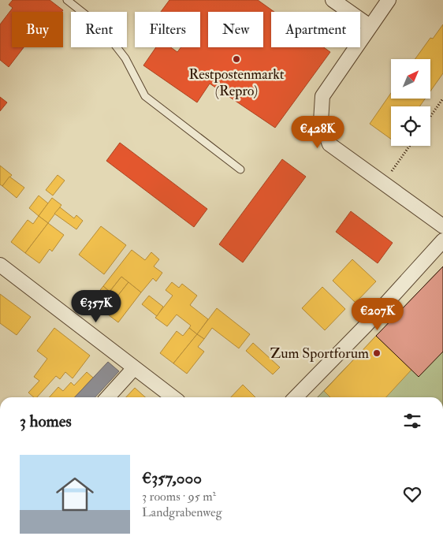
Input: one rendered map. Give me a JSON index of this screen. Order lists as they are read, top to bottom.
{
  "places": ["Restpostenmarkt (Repro)", "Zum Sportforum"],
  "north": "top right",
  "page": {
    "chip": [
      "Buy",
      "Rent",
      "Filters",
      "New",
      "Apartment"
    ],
    "price": ["€428K", "€357K", "€207K"],
    "heading": "3 homes",
    "list": [
      {
        "name": "€357,000",
        "note": "3 rooms · 95 m² · Landgrabenweg"
      }
    ]
  }
}
